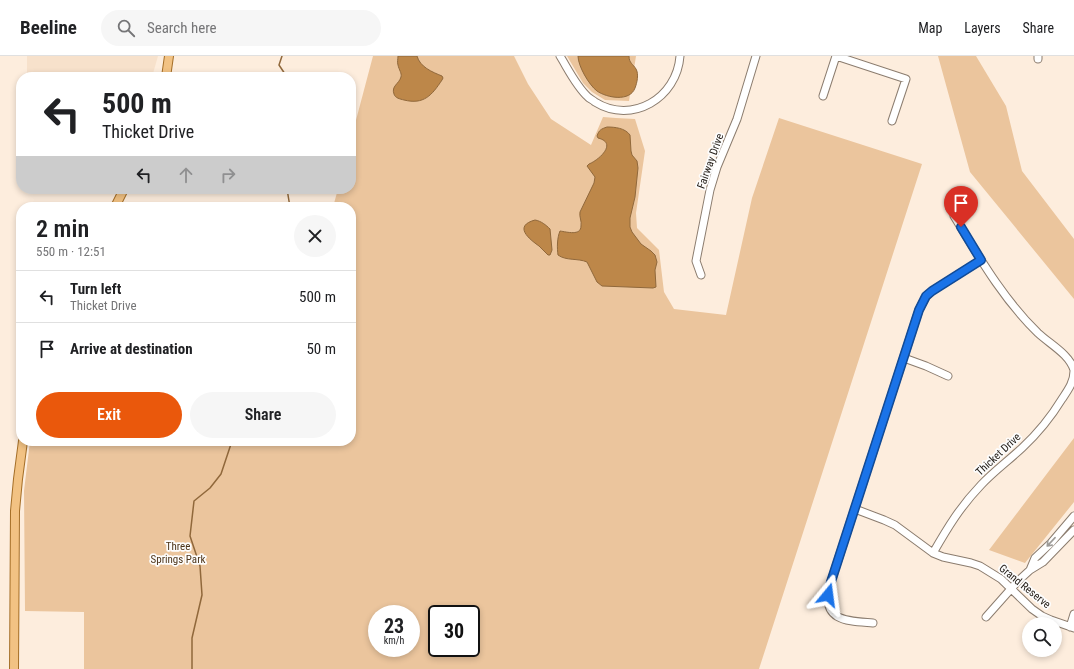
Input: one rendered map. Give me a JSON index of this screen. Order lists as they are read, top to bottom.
{
  "streets": {
    "street": ["Fairway Drive", "Thicket Drive", "Grand Reserve"]
  },
  "crossings": [
    ["Thicket Drive", "Grand Reserve"]
  ],
  "parks": ["Three Springs Park"],
  "page": {
    "header": "Beeline",
    "search": "Search here",
    "nav": ["Map", "Layers", "Share"],
    "turn": ["500 m", "Thicket Drive"],
    "heading": ["2 min", "550 m · 12:51"],
    "list": [
      {
        "name": "Turn left",
        "note": "Thicket Drive",
        "value": "500 m"
      },
      {
        "name": "Arrive at destination",
        "value": "50 m"
      }
    ],
    "buttons": ["Exit", "Share"],
    "speed": "23 km/h",
    "limit": "30"
  }
}
